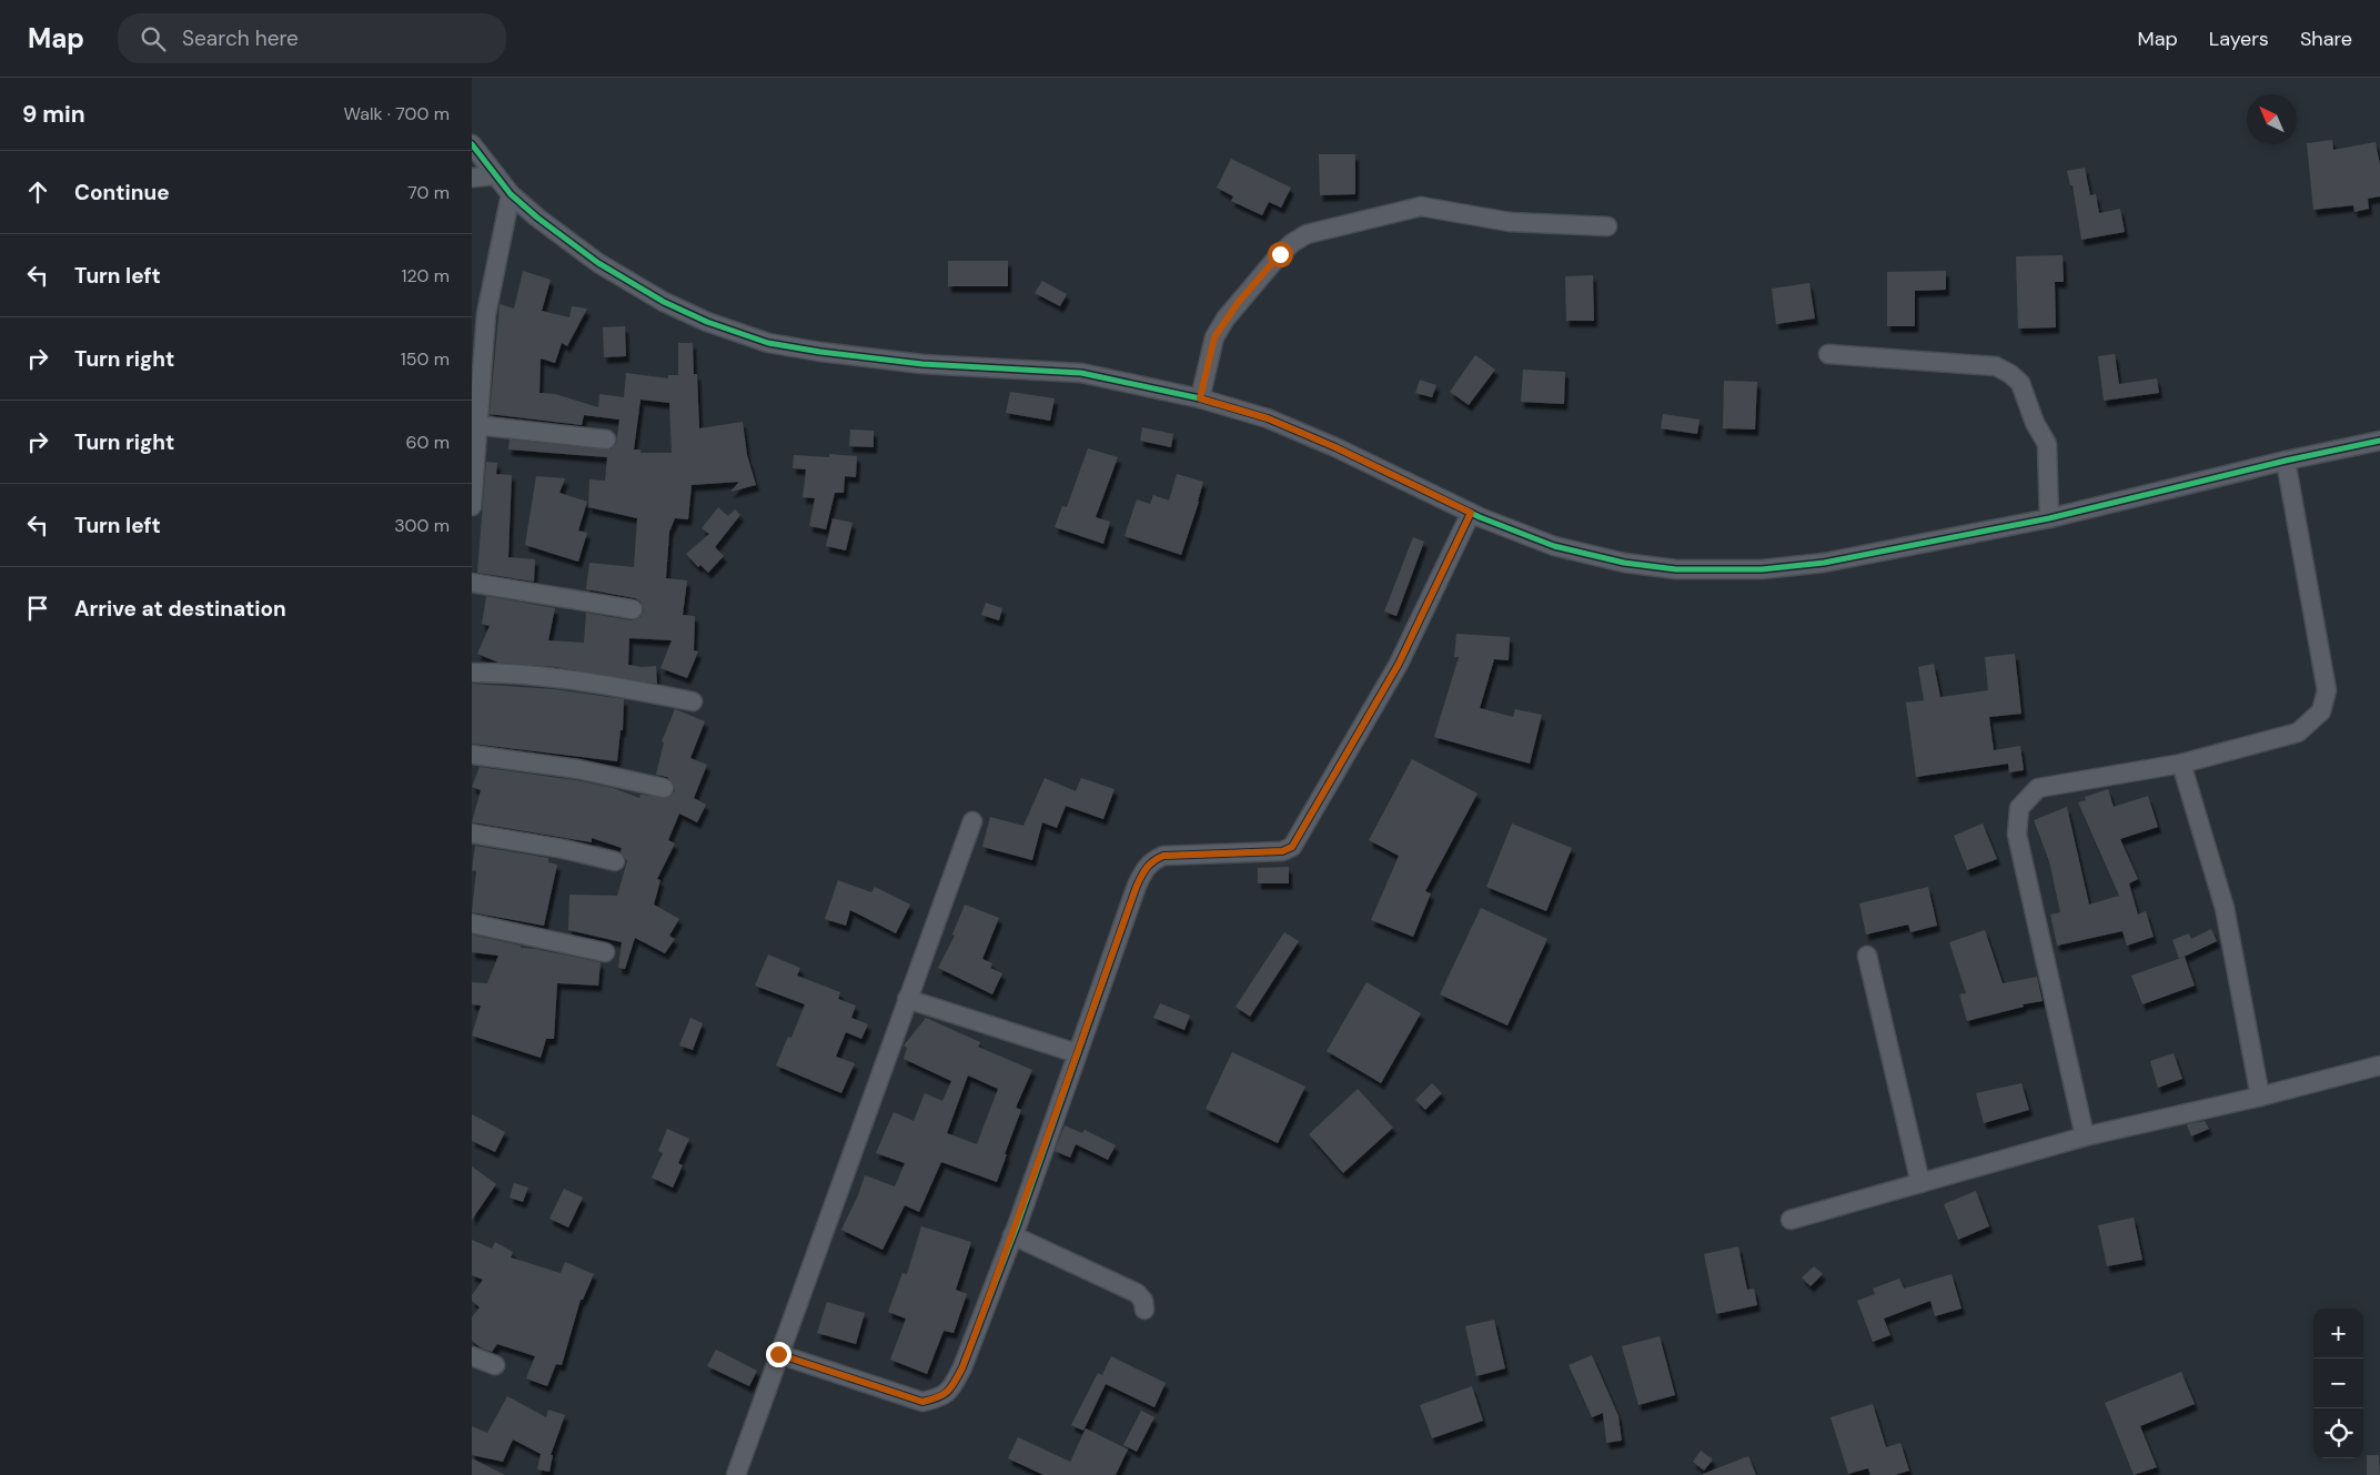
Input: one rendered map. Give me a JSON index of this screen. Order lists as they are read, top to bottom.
{
  "north": "top left",
  "page": {
    "header": "Map",
    "search": "Search here",
    "nav": ["Map", "Layers", "Share"],
    "heading": ["9 min", "Walk · 700 m"],
    "list": [
      ["Continue", "70 m"],
      ["Turn left", "120 m"],
      ["Turn right", "150 m"],
      ["Turn right", "60 m"],
      ["Turn left", "300 m"],
      "Arrive at destination"
    ],
    "map_buttons": ["+", "−"]
  }
}
